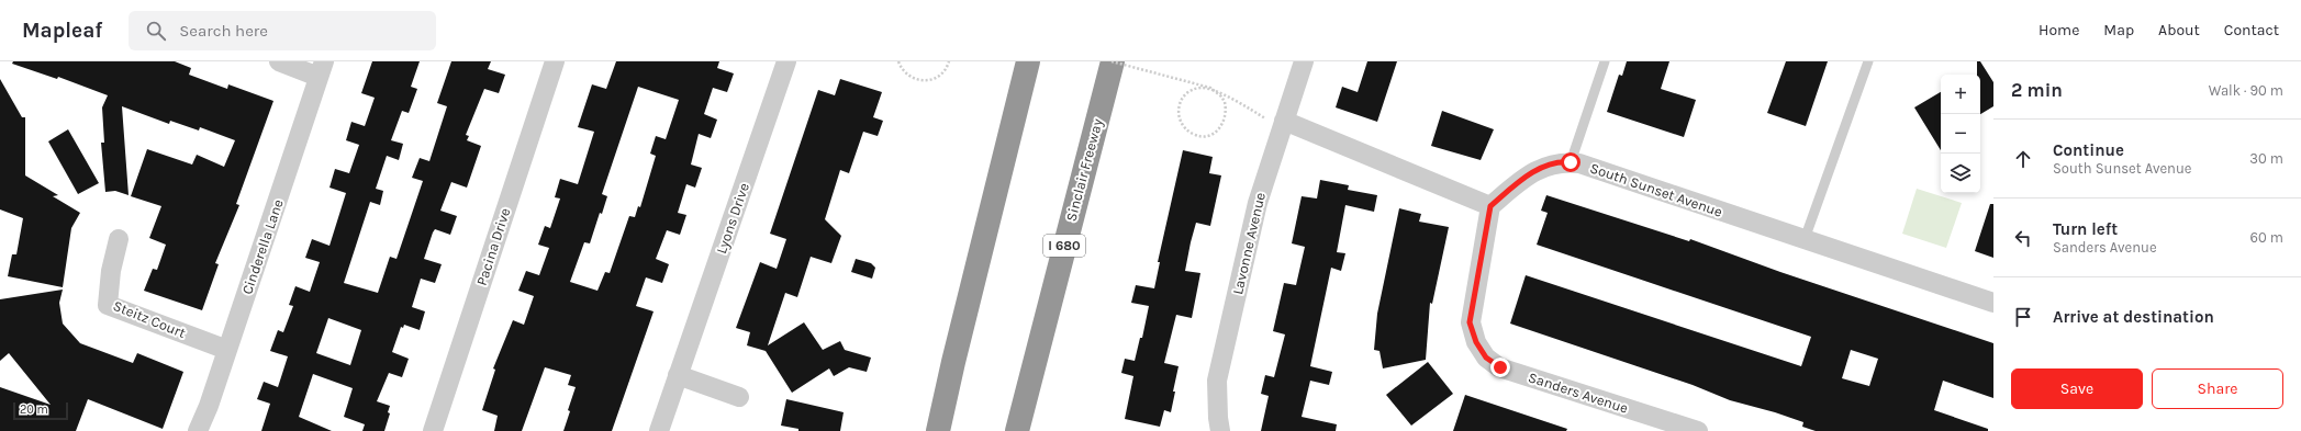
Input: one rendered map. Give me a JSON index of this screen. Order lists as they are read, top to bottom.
{
  "streets": {
    "highway": ["Sinclair Freeway", "I 680"],
    "street": [
      "South Sunset Avenue",
      "Lyons Drive",
      "Lavonne Avenue",
      "Cinderella Lane",
      "Pacina Drive",
      "Steitz Court",
      "Sanders Avenue"
    ]
  },
  "crossings": [
    ["South Sunset Avenue", "Sanders Avenue"],
    ["Cinderella Lane", "Steitz Court"]
  ],
  "scale_bar": "20 m",
  "page": {
    "header": "Mapleaf",
    "search": "Search here",
    "nav": [
      "Home",
      "Map",
      "About",
      "Contact"
    ],
    "heading": ["2 min", "Walk · 90 m"],
    "map_buttons": ["+", "−"],
    "list": [
      ["Continue", "South Sunset Avenue", "30 m"],
      ["Turn left", "Sanders Avenue", "60 m"],
      "Arrive at destination"
    ],
    "buttons": ["Save", "Share"],
    "scale": "20 m"
  }
}
